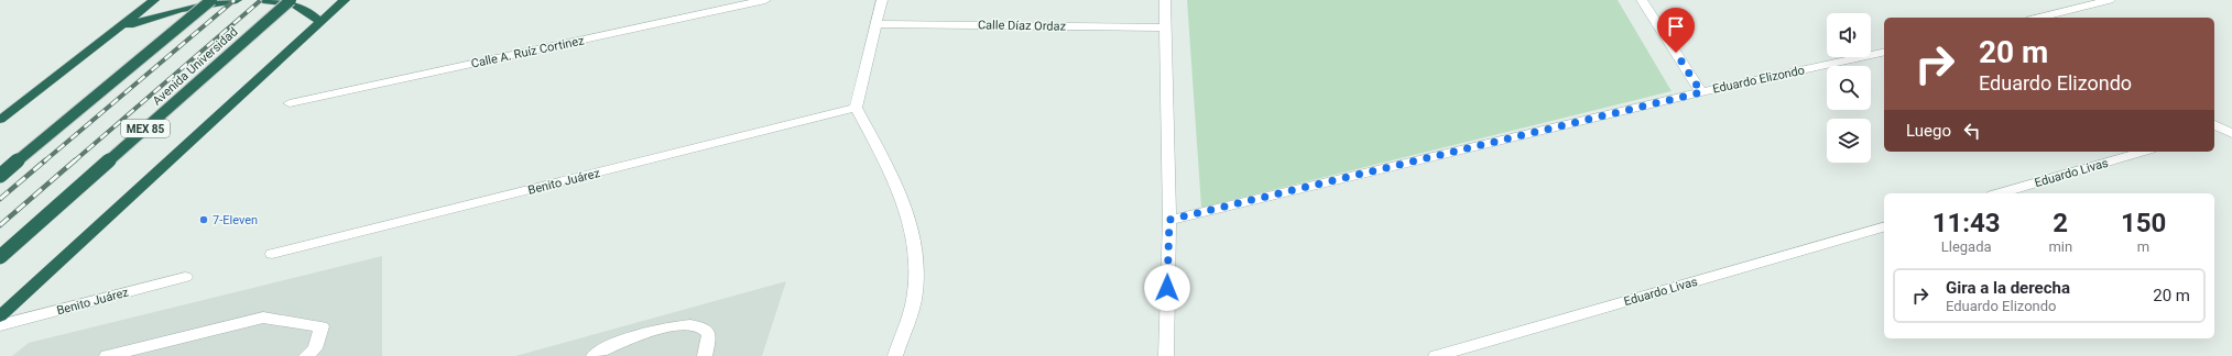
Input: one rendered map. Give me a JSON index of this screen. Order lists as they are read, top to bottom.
{
  "streets": {
    "highway": ["Avenida Universidad", "MEX 85"],
    "street": [
      "Calle Díaz Ordaz",
      "Calle A. Ruíz Cortinez",
      "Eduardo Elizondo",
      "Eduardo Livas",
      "Benito Juárez"
    ]
  },
  "places": ["7-Eleven"],
  "page": {
    "turn": ["20 m", "Eduardo Elizondo"],
    "then": "Luego",
    "eta": [
      "11:43",
      "Llegada",
      "2",
      "min",
      "150",
      "m"
    ],
    "list": [
      {
        "name": "Gira a la derecha",
        "note": "Eduardo Elizondo",
        "value": "20 m"
      }
    ]
  }
}
